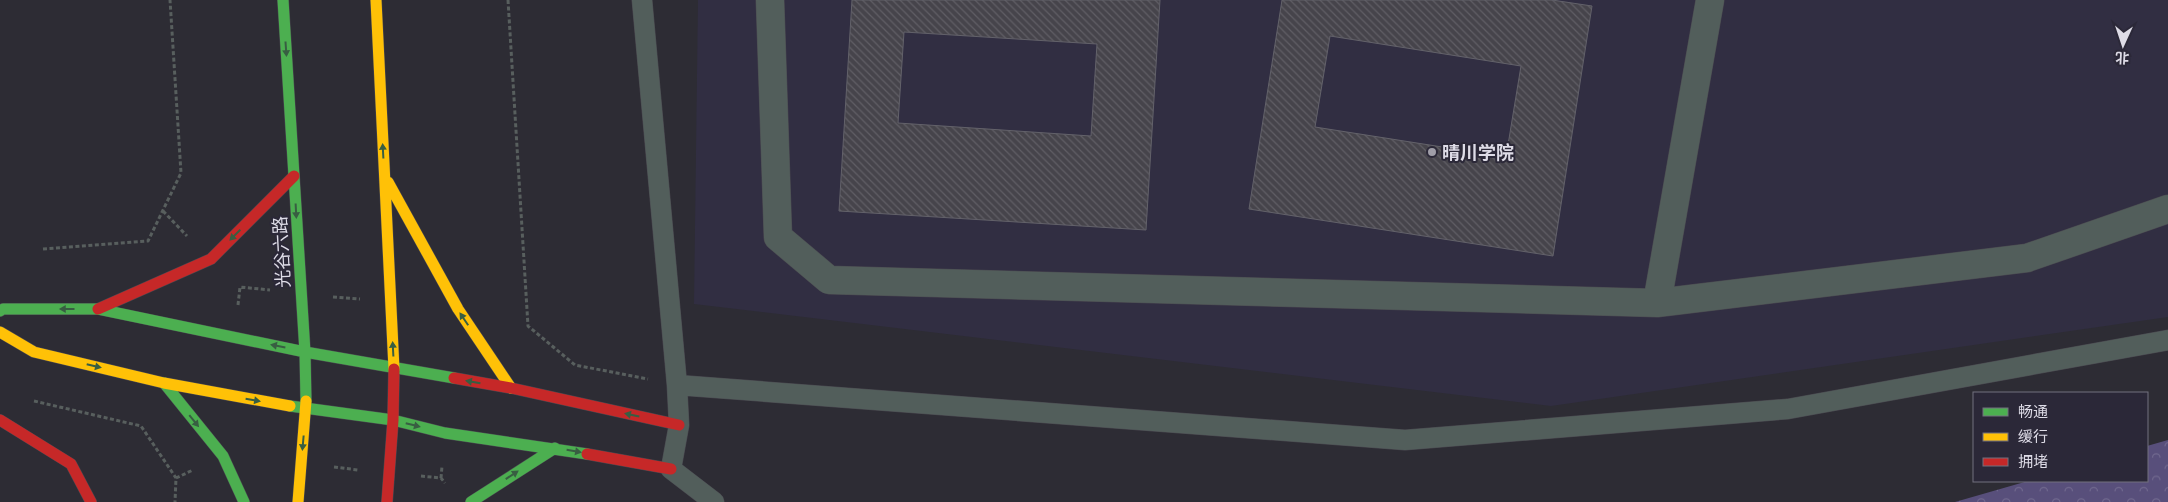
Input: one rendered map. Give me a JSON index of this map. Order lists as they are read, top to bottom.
{
  "streets": {
    "main road": ["光谷六路"]
  },
  "places": ["晴川学院"],
  "legend": ["畅通", "缓行", "拥堵"],
  "north": "bottom"
}
